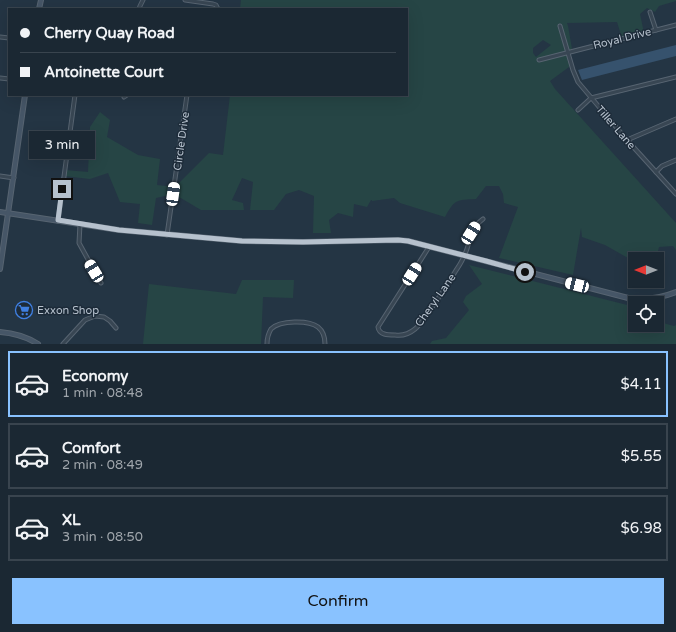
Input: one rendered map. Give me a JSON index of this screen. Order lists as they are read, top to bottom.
{
  "streets": {
    "street": [
      "Royal Drive",
      "Tiller Lane",
      "Circle Drive",
      "Cheryl Lane"
    ]
  },
  "crossings": [
    ["Royal Drive", "Tiller Lane"]
  ],
  "places": {
    "supermarket": ["Exxon Shop"]
  },
  "north": "left",
  "page": {
    "banner": ["Cherry Quay Road", "Antoinette Court"],
    "bubble": "3 min",
    "list": [
      {
        "name": "Economy",
        "note": "1 min · 08:48",
        "value": "$4.11"
      },
      {
        "name": "Comfort",
        "note": "2 min · 08:49",
        "value": "$5.55"
      },
      {
        "name": "XL",
        "note": "3 min · 08:50",
        "value": "$6.98"
      }
    ],
    "buttons": "Confirm"
  }
}
